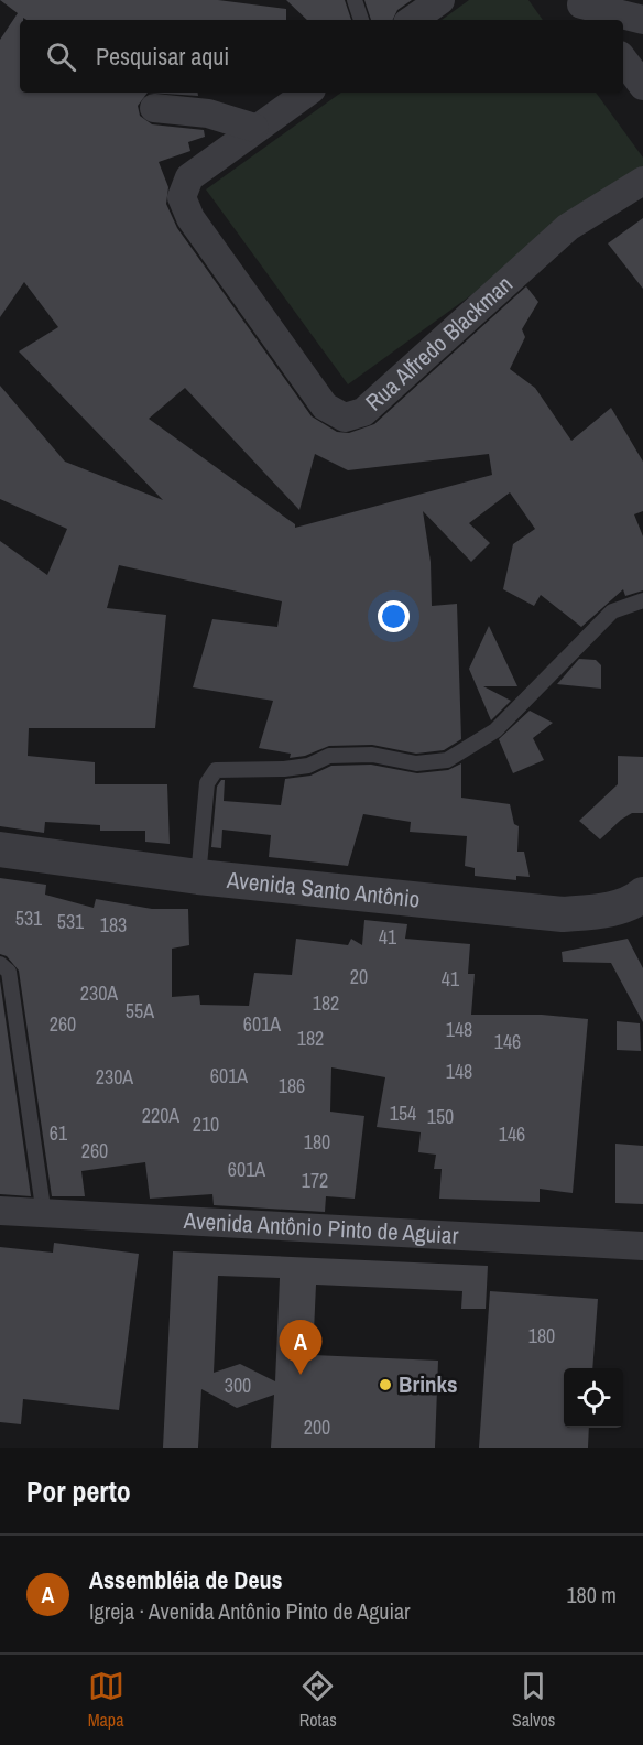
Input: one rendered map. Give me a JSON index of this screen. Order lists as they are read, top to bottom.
{
  "streets": {
    "street": ["Rua Alfredo Blackman", "Avenida Santo Antônio", "Avenida Antônio Pinto de Aguiar"]
  },
  "places": ["Brinks"],
  "house_numbers": [
    "531",
    "531",
    "183",
    "41",
    "20",
    "41",
    "230A",
    "182",
    "55A",
    "260",
    "601A",
    "148",
    "182",
    "146",
    "148",
    "601A",
    "230A",
    "186",
    "154",
    "220A",
    "150",
    "210",
    "61",
    "146",
    "180",
    "260",
    "601A",
    "172",
    "180",
    "300",
    "200"
  ],
  "page": {
    "search": "Pesquisar aqui",
    "pins": "A",
    "heading": "Por perto",
    "list": [
      {
        "mark": "A",
        "name": "Assembléia de Deus",
        "note": "Igreja · Avenida Antônio Pinto de Aguiar",
        "value": "180 m"
      }
    ],
    "nav": ["Mapa", "Rotas", "Salvos"]
  }
}
